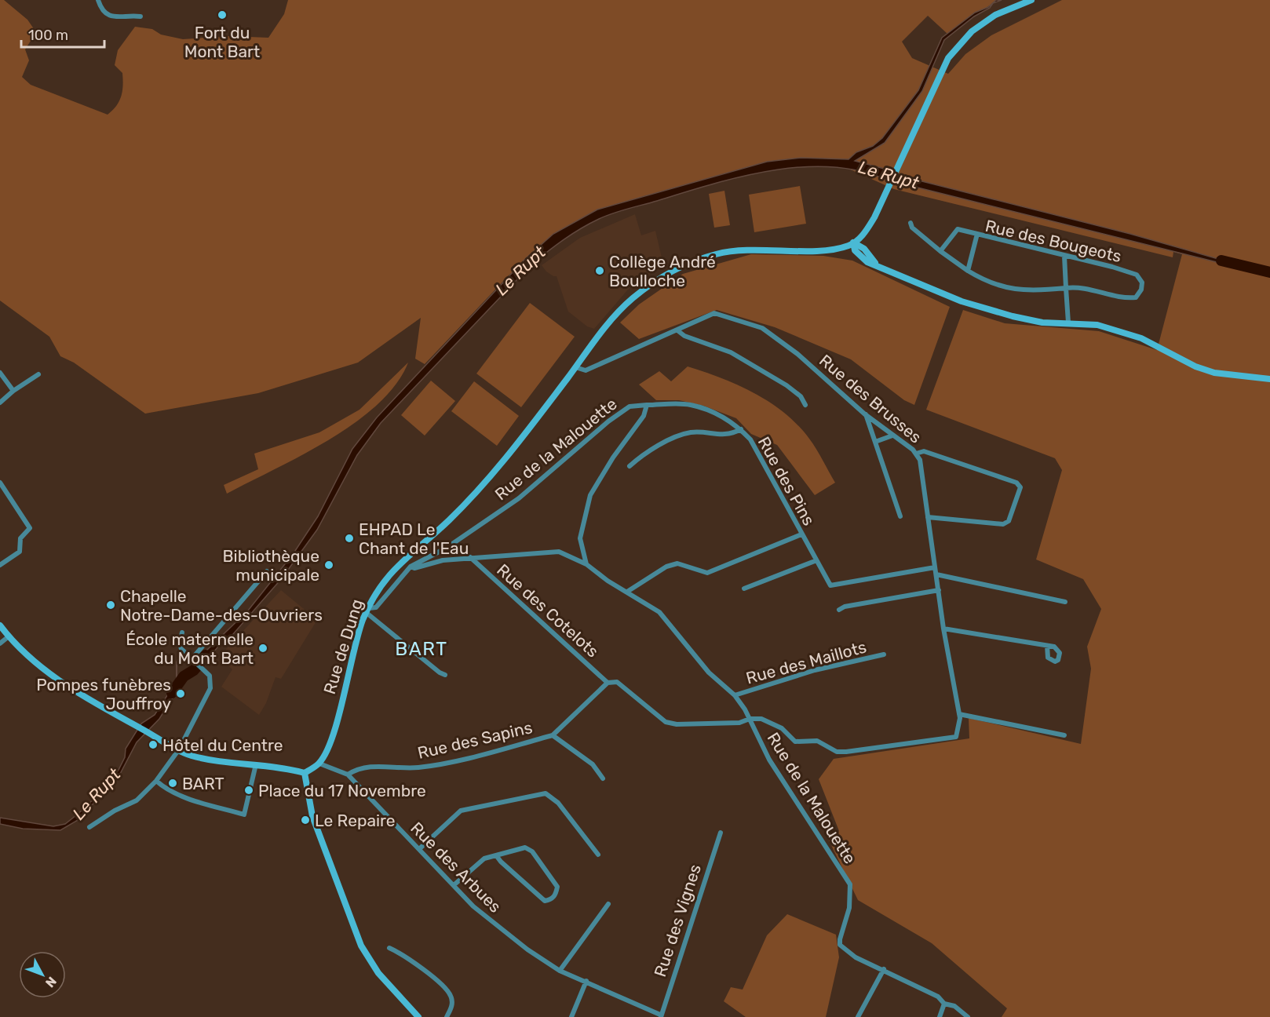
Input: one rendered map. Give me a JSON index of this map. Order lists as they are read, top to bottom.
{
  "streets": {
    "main road": ["Rue de Dung"],
    "street": [
      "Rue des Bougeots",
      "Rue des Brusses",
      "Rue de la Malouette",
      "Rue des Pins",
      "Rue des Cotelots",
      "Rue des Maillots",
      "Rue des Sapins",
      "Rue des Arbues",
      "Rue des Vignes"
    ]
  },
  "crossings": [
    ["Rue des Brusses", "Rue de la Malouette"],
    ["Rue des Brusses", "Rue des Pins"],
    ["Rue des Brusses", "Rue de Dung"],
    ["Rue de la Malouette", "Rue des Pins"],
    ["Rue de la Malouette", "Rue de Dung"],
    ["Rue de la Malouette", "Rue des Maillots"],
    ["Rue des Cotelots", "Rue des Sapins"],
    ["Rue de Dung", "Rue des Arbues"],
    ["Rue des Sapins", "Rue des Arbues"],
    ["Rue des Arbues", "Rue des Vignes"]
  ],
  "districts": ["BART"],
  "water": ["Le Rupt"],
  "places": [
    "Fort du Mont Bart",
    "Collège André Boulloche",
    "EHPAD Le Chant de l'Eau",
    "Bibliothèque municipale",
    "Chapelle Notre-Dame-des-Ouvriers",
    "École maternelle du Mont Bart",
    "Pompes funèbres Jouffroy",
    "Hôtel du Centre",
    "BART",
    "Place du 17 Novembre",
    "Le Repaire"
  ],
  "scale_bar": "100 m",
  "north": "bottom right"
}
